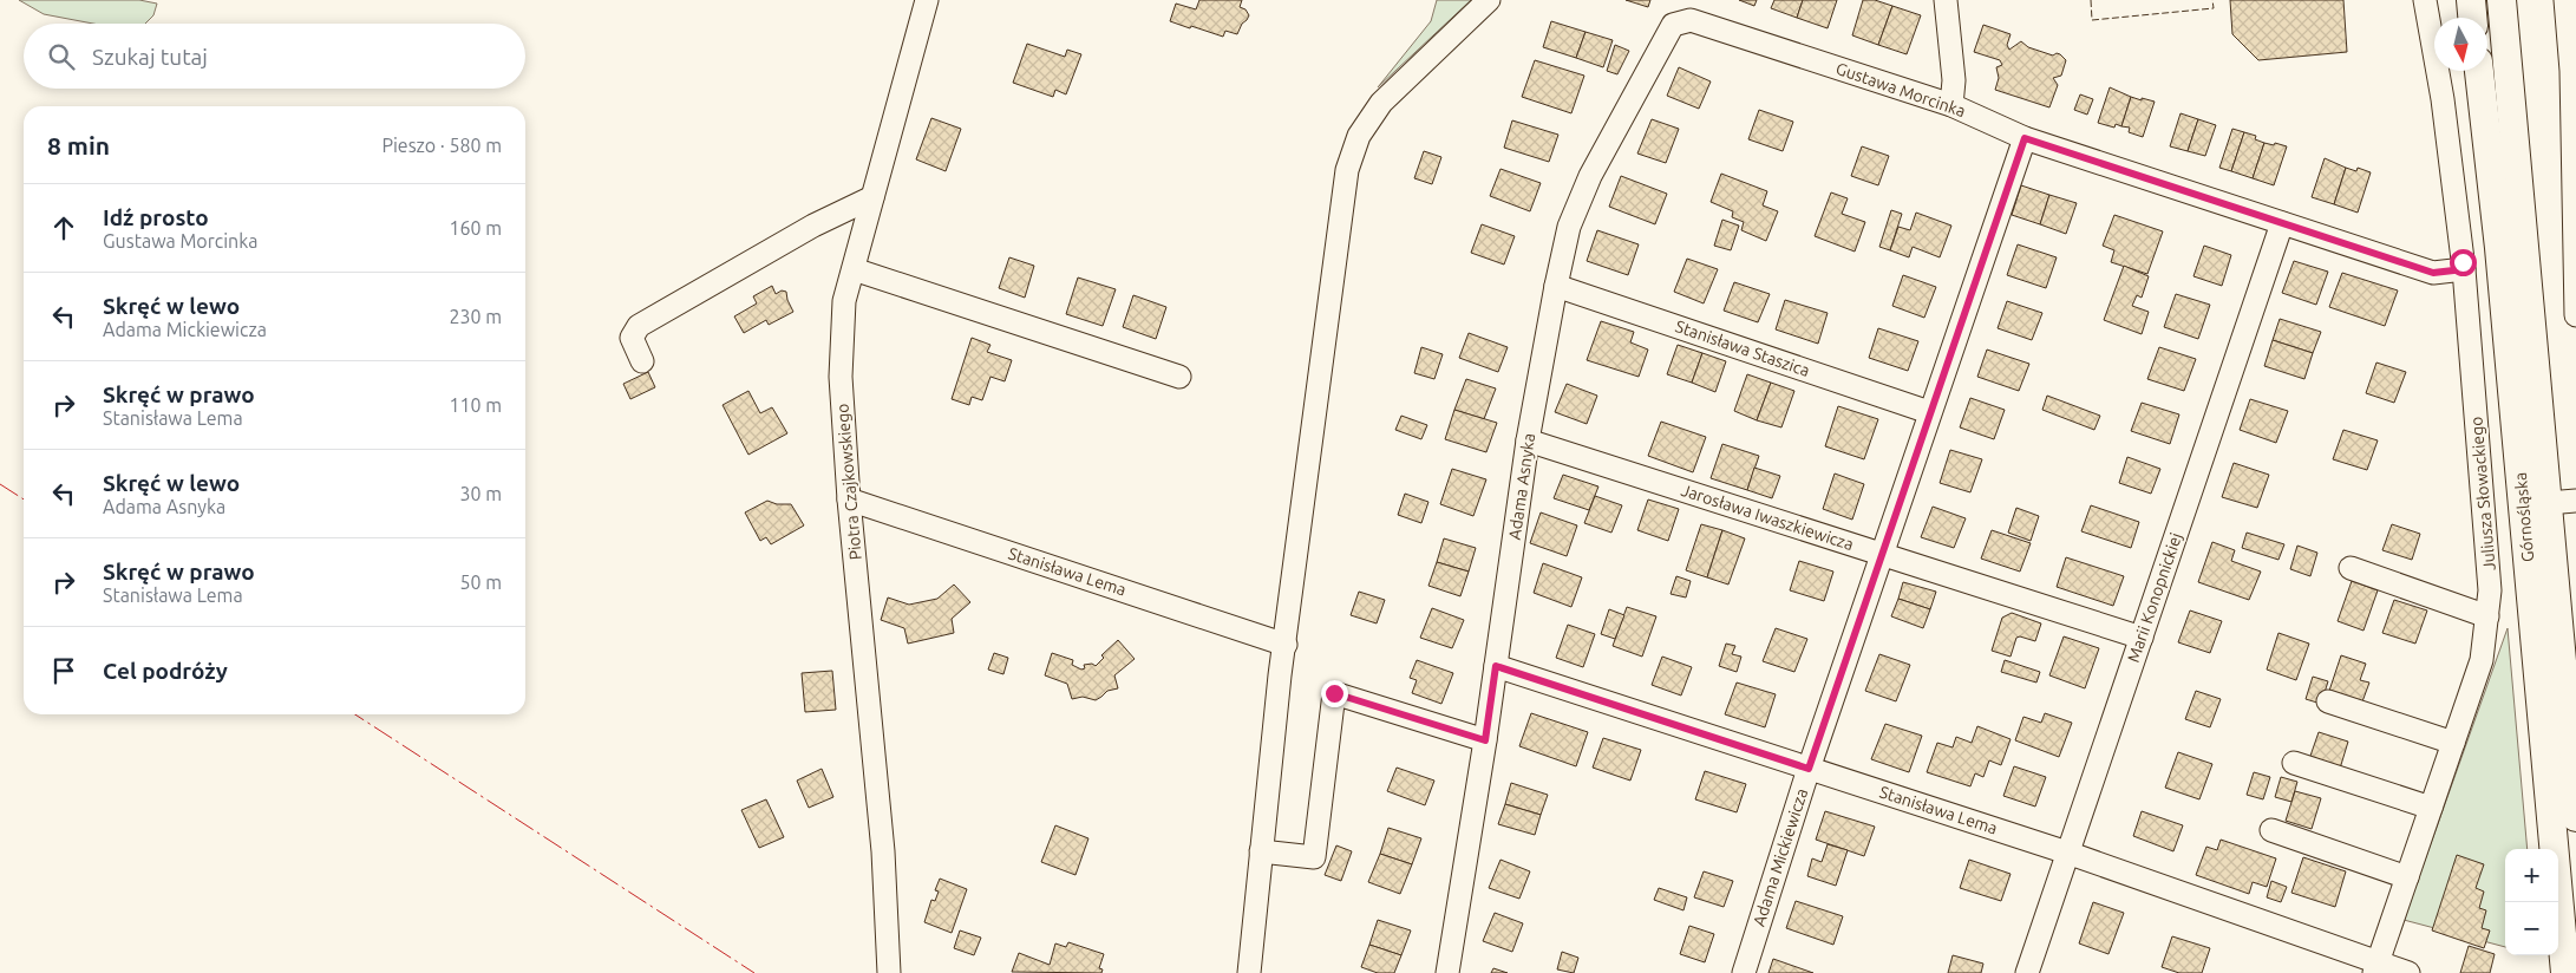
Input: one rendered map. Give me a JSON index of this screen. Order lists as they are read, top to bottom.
{
  "streets": {
    "main road": ["Górnośląska"],
    "street": [
      "Gustawa Morcinka",
      "Stanisława Staszica",
      "Piotra Czajkowskiego",
      "Adama Asnyka",
      "Juliusza Słowackiego",
      "Jarosława Iwaszkiewicza",
      "Stanisława Lema",
      "Marii Konopnickiej",
      "Adama Mickiewicza"
    ]
  },
  "crossings": [
    ["Gustawa Morcinka", "Adama Asnyka"],
    ["Gustawa Morcinka", "Juliusza Słowackiego"],
    ["Gustawa Morcinka", "Marii Konopnickiej"],
    ["Gustawa Morcinka", "Adama Mickiewicza"],
    ["Stanisława Staszica", "Adama Asnyka"],
    ["Stanisława Staszica", "Adama Mickiewicza"],
    ["Piotra Czajkowskiego", "Stanisława Lema"],
    ["Adama Asnyka", "Jarosława Iwaszkiewicza"],
    ["Adama Asnyka", "Stanisława Lema"],
    ["Juliusza Słowackiego", "Stanisława Lema"],
    ["Jarosława Iwaszkiewicza", "Marii Konopnickiej"],
    ["Jarosława Iwaszkiewicza", "Adama Mickiewicza"],
    ["Stanisława Lema", "Marii Konopnickiej"],
    ["Stanisława Lema", "Adama Mickiewicza"]
  ],
  "north": "bottom",
  "page": {
    "search": "Szukaj tutaj",
    "heading": ["8 min", "Pieszo · 580 m"],
    "list": [
      ["Idź prosto", "Gustawa Morcinka", "160 m"],
      ["Skręć w lewo", "Adama Mickiewicza", "230 m"],
      ["Skręć w prawo", "Stanisława Lema", "110 m"],
      ["Skręć w lewo", "Adama Asnyka", "30 m"],
      ["Skręć w prawo", "Stanisława Lema", "50 m"],
      "Cel podróży"
    ],
    "map_buttons": ["+", "−"]
  }
}
